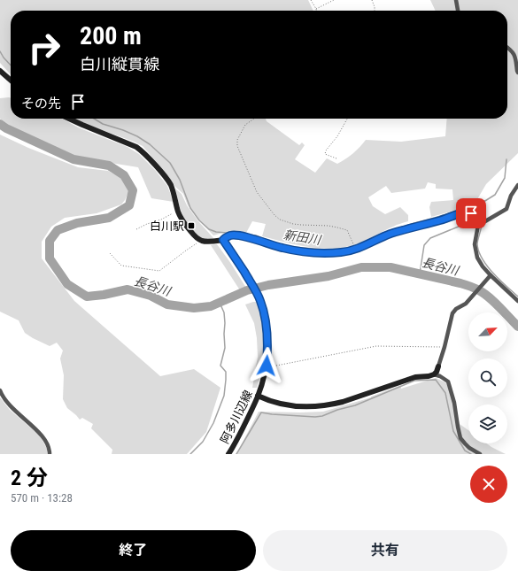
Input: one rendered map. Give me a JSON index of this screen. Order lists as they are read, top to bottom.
{
  "streets": {
    "main road": ["阿多川辺線"]
  },
  "water": ["新田川", "長谷川"],
  "places": {
    "transit": ["白川駅"]
  },
  "north": "top right",
  "page": {
    "turn": ["200 m", "白川縦貫線"],
    "then": "その先",
    "heading": ["2 分", "570 m · 13:28"],
    "buttons": ["終了", "共有"]
  }
}
